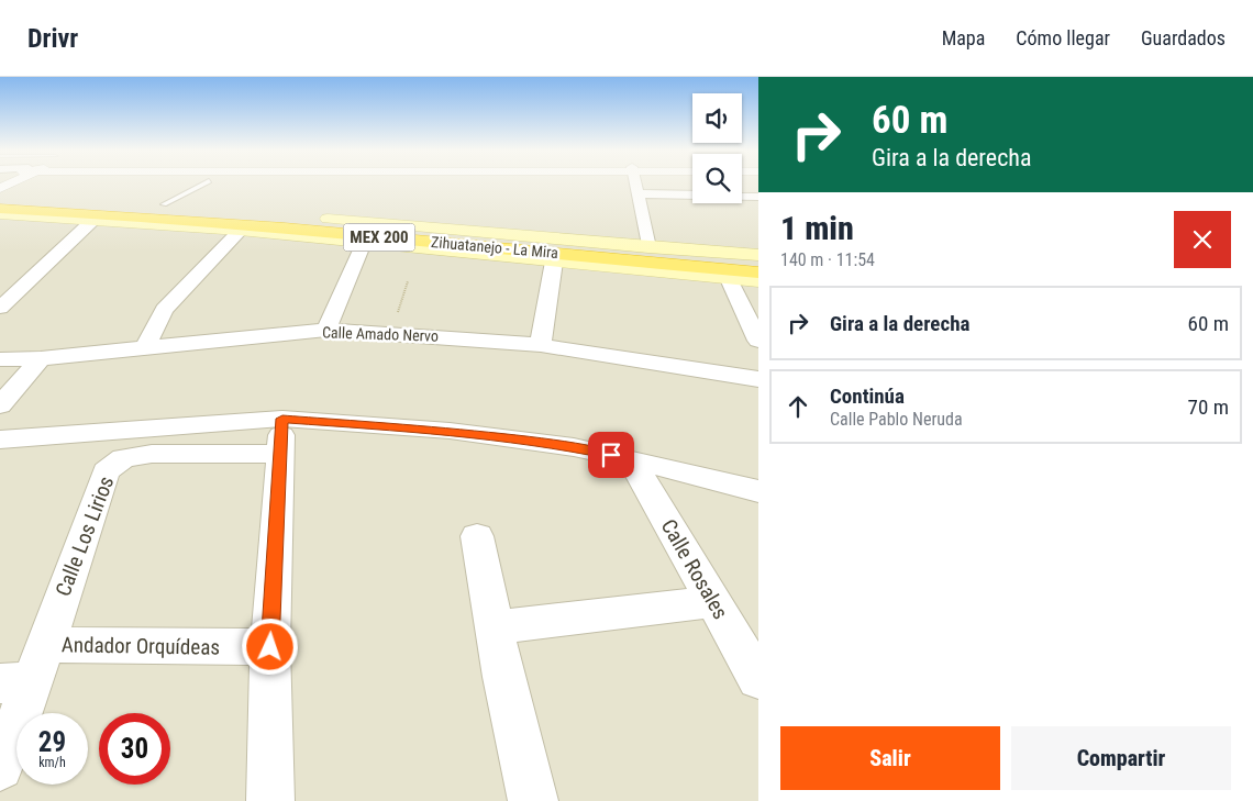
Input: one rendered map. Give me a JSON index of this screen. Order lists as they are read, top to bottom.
{
  "streets": {
    "highway": ["MEX 200", "Zihuatanejo - La Mira"],
    "street": [
      "Calle Amado Nervo",
      "Calle Los Lirios",
      "Calle Rosales",
      "Andador Orquídeas"
    ]
  },
  "crossings": [
    ["Calle Los Lirios", "Andador Orquídeas"]
  ],
  "page": {
    "header": "Drivr",
    "nav": ["Mapa", "Cómo llegar", "Guardados"],
    "turn": ["60 m", "Gira a la derecha"],
    "heading": ["1 min", "140 m · 11:54"],
    "list": [
      {
        "name": "Gira a la derecha",
        "value": "60 m"
      },
      {
        "name": "Continúa",
        "note": "Calle Pablo Neruda",
        "value": "70 m"
      }
    ],
    "speed": "29 km/h",
    "limit": "30",
    "buttons": ["Salir", "Compartir"]
  }
}
